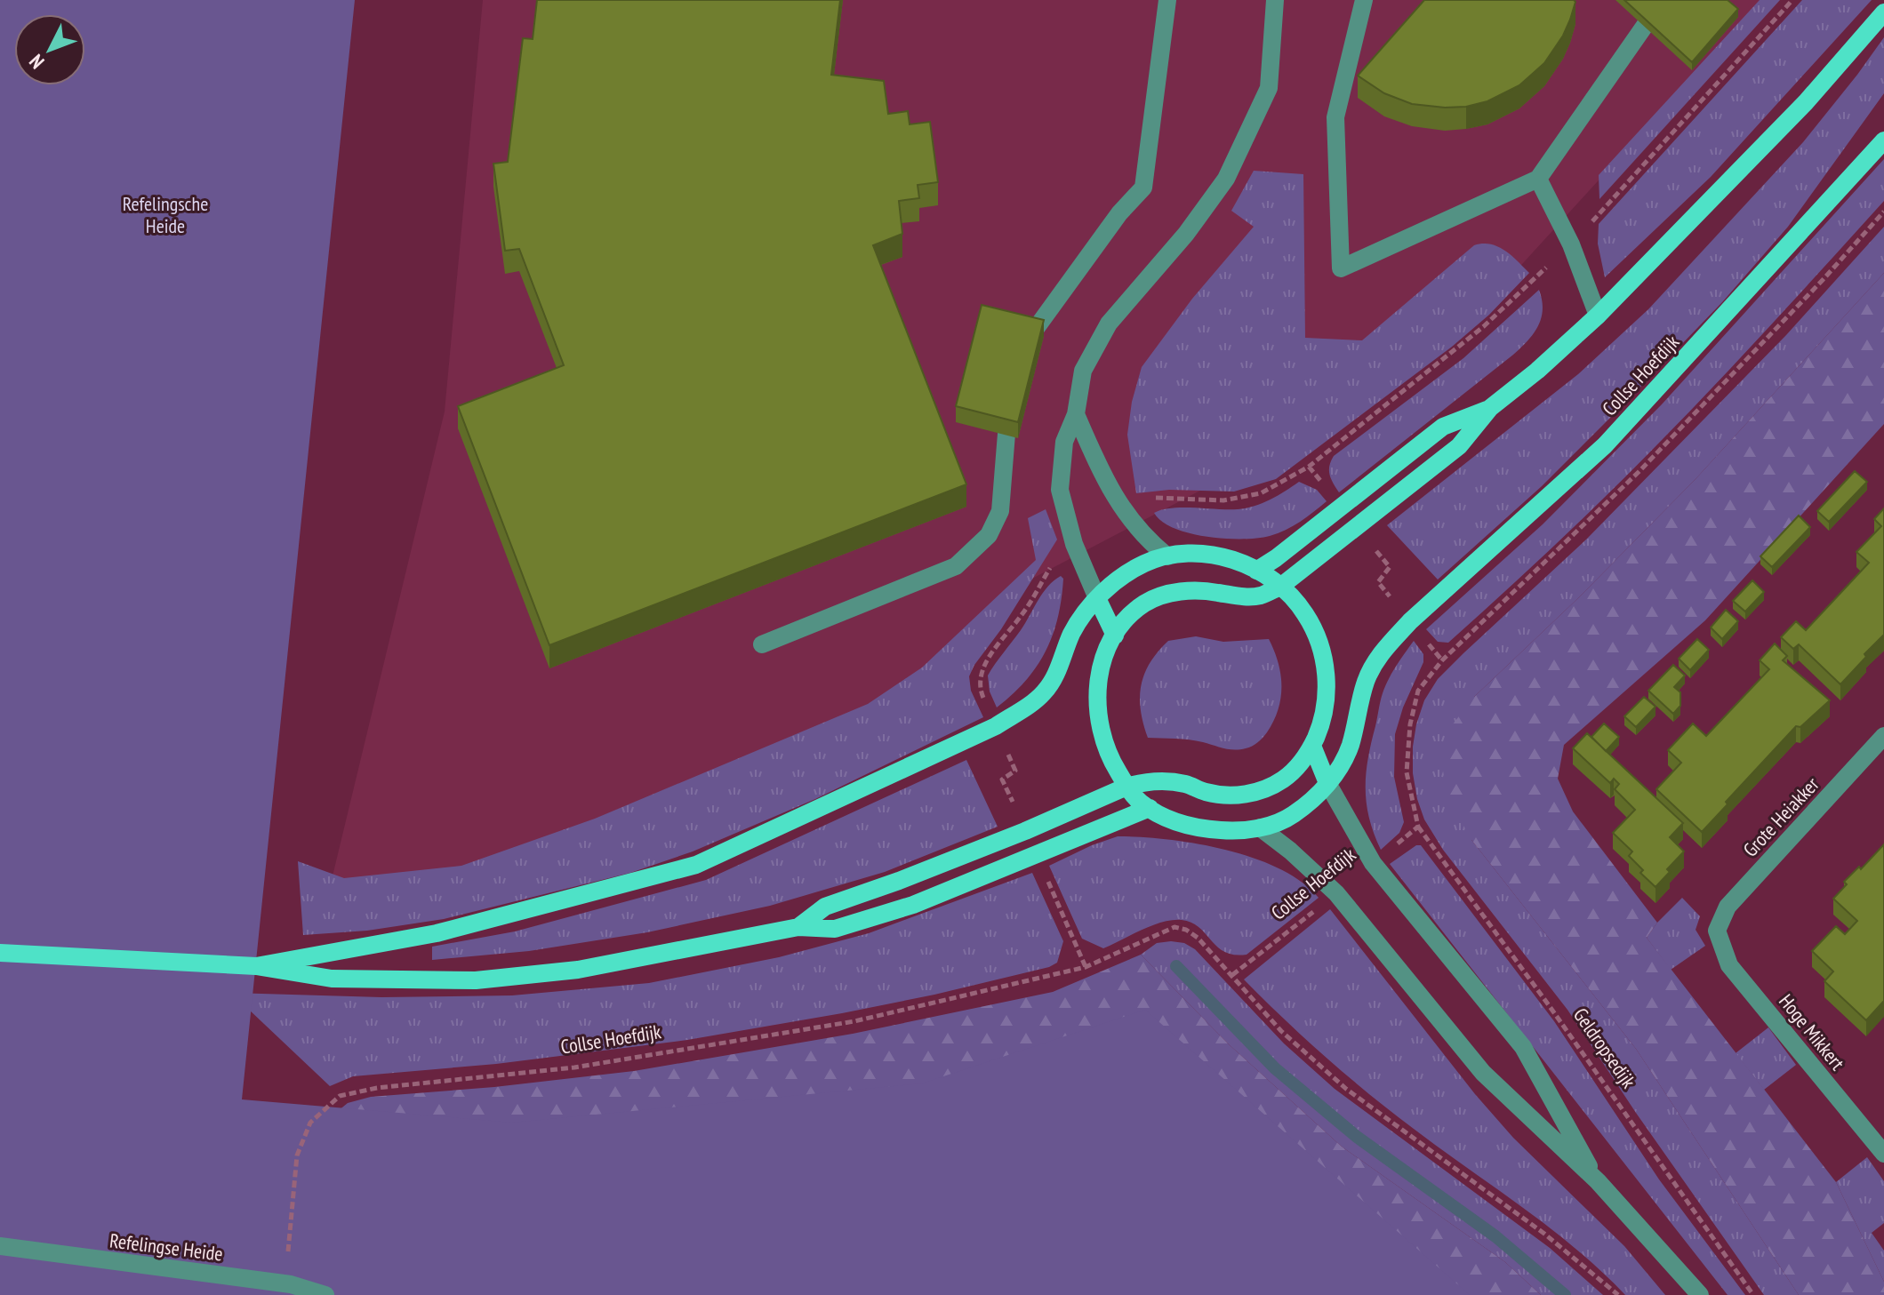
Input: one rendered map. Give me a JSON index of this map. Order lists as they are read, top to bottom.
{
  "streets": {
    "main road": ["Collse Hoefdijk"],
    "street": ["Grote Heiakker", "Hoge Mikkert", "Refelingse Heide"],
    "path": ["Geldropsedijk"]
  },
  "crossings": [
    ["Collse Hoefdijk", "Geldropsedijk"],
    ["Collse Hoefdijk", "Refelingse Heide"],
    ["Grote Heiakker", "Hoge Mikkert"]
  ],
  "parks": ["Refelingsche Heide"],
  "north": "bottom left"
}
